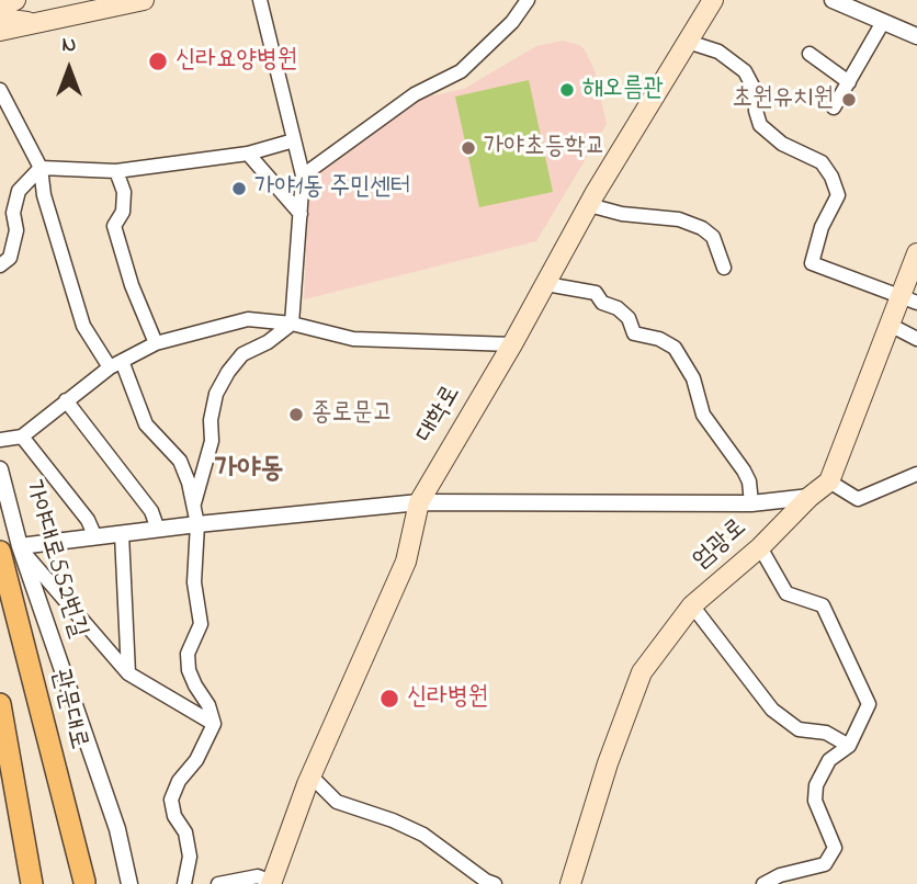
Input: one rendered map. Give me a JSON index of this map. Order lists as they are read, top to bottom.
{
  "streets": {
    "highway": ["관문대로"],
    "main road": ["대학로", "엄광로"],
    "street": ["가야대로552번길"]
  },
  "crossings": [
    ["가야대로552번길", "관문대로"]
  ],
  "districts": ["가야동"],
  "places": [
    "신라요양병원",
    "해오름관",
    "초원유치원",
    "가야초등학교",
    "가야1동 주민센터",
    "종로문고",
    "신라병원"
  ],
  "north": "top"
}
